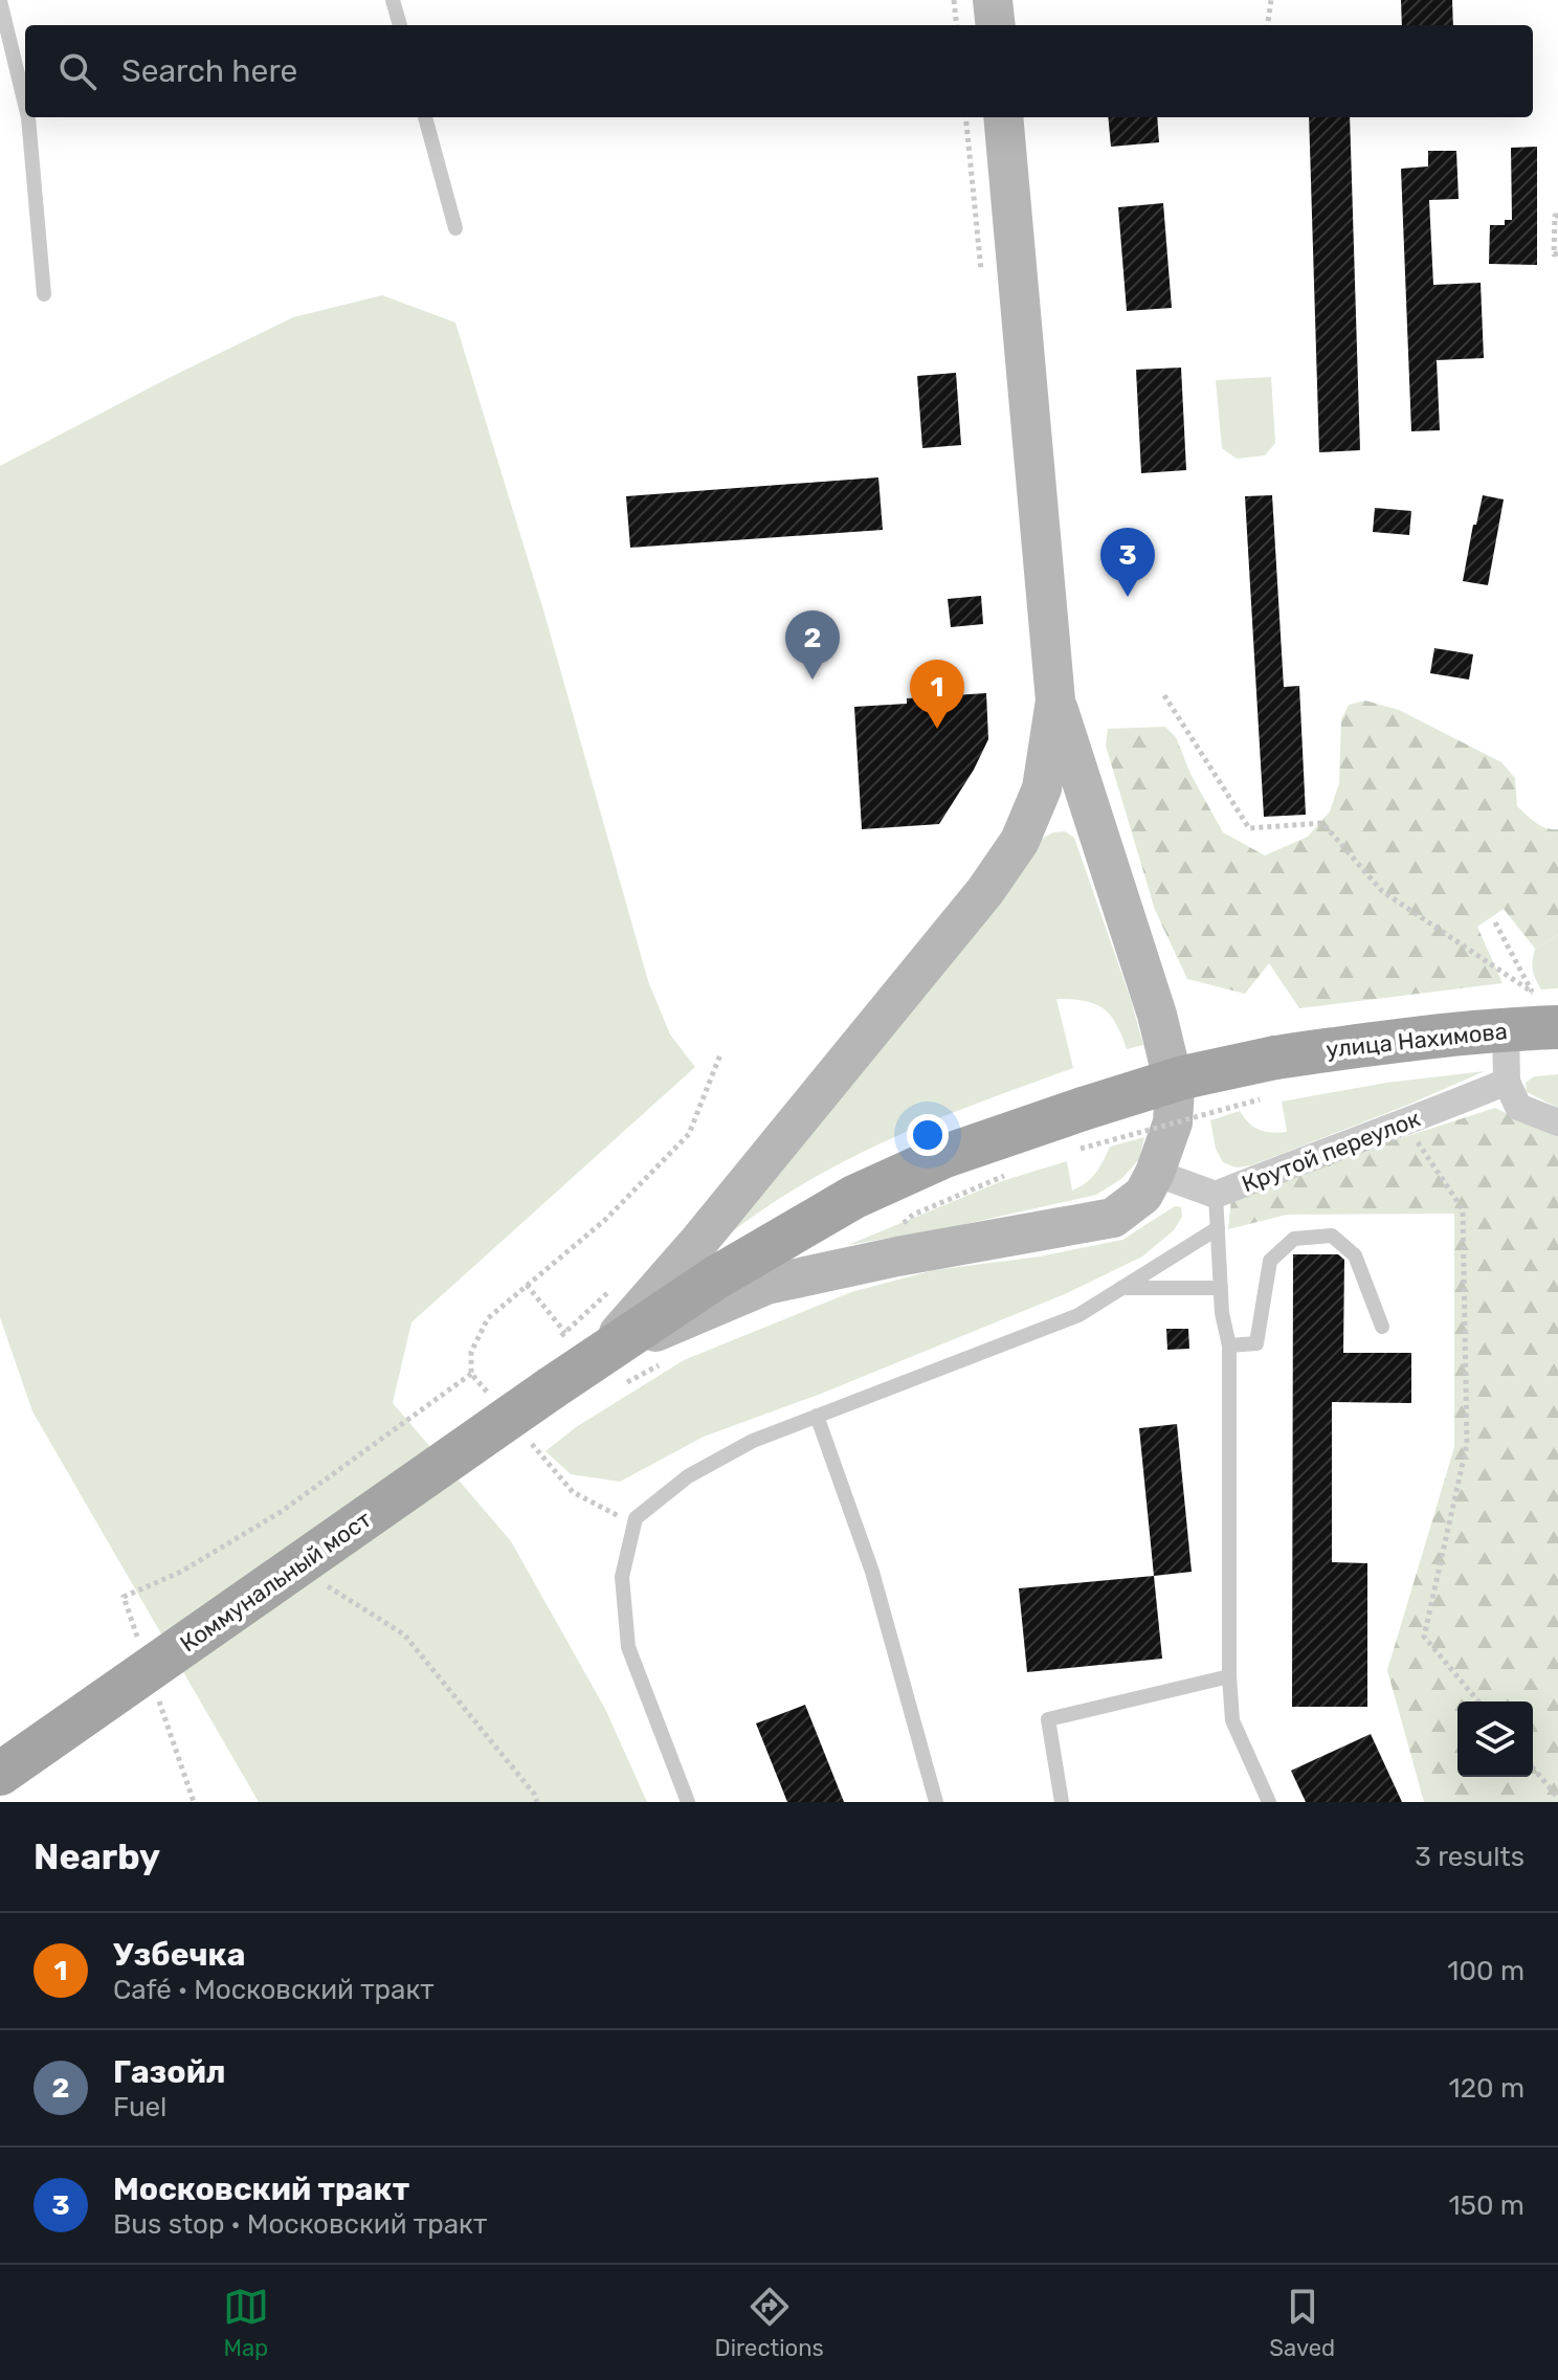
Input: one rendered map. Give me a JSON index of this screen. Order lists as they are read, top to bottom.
{
  "streets": {
    "main road": ["улица Нахимова", "Коммунальный мост"],
    "street": ["Крутой переулок"]
  },
  "crossings": [
    ["улица Нахимова", "Коммунальный мост"]
  ],
  "page": {
    "search": "Search here",
    "pins": ["3", "2", "1"],
    "heading": ["Nearby", "3 results"],
    "list": [
      {
        "mark": "1",
        "name": "Узбечка",
        "note": "Café · Московский тракт",
        "value": "100 m"
      },
      {
        "mark": "2",
        "name": "Газойл",
        "note": "Fuel",
        "value": "120 m"
      },
      {
        "mark": "3",
        "name": "Московский тракт",
        "note": "Bus stop · Московский тракт",
        "value": "150 m"
      }
    ],
    "nav": ["Map", "Directions", "Saved"]
  }
}
